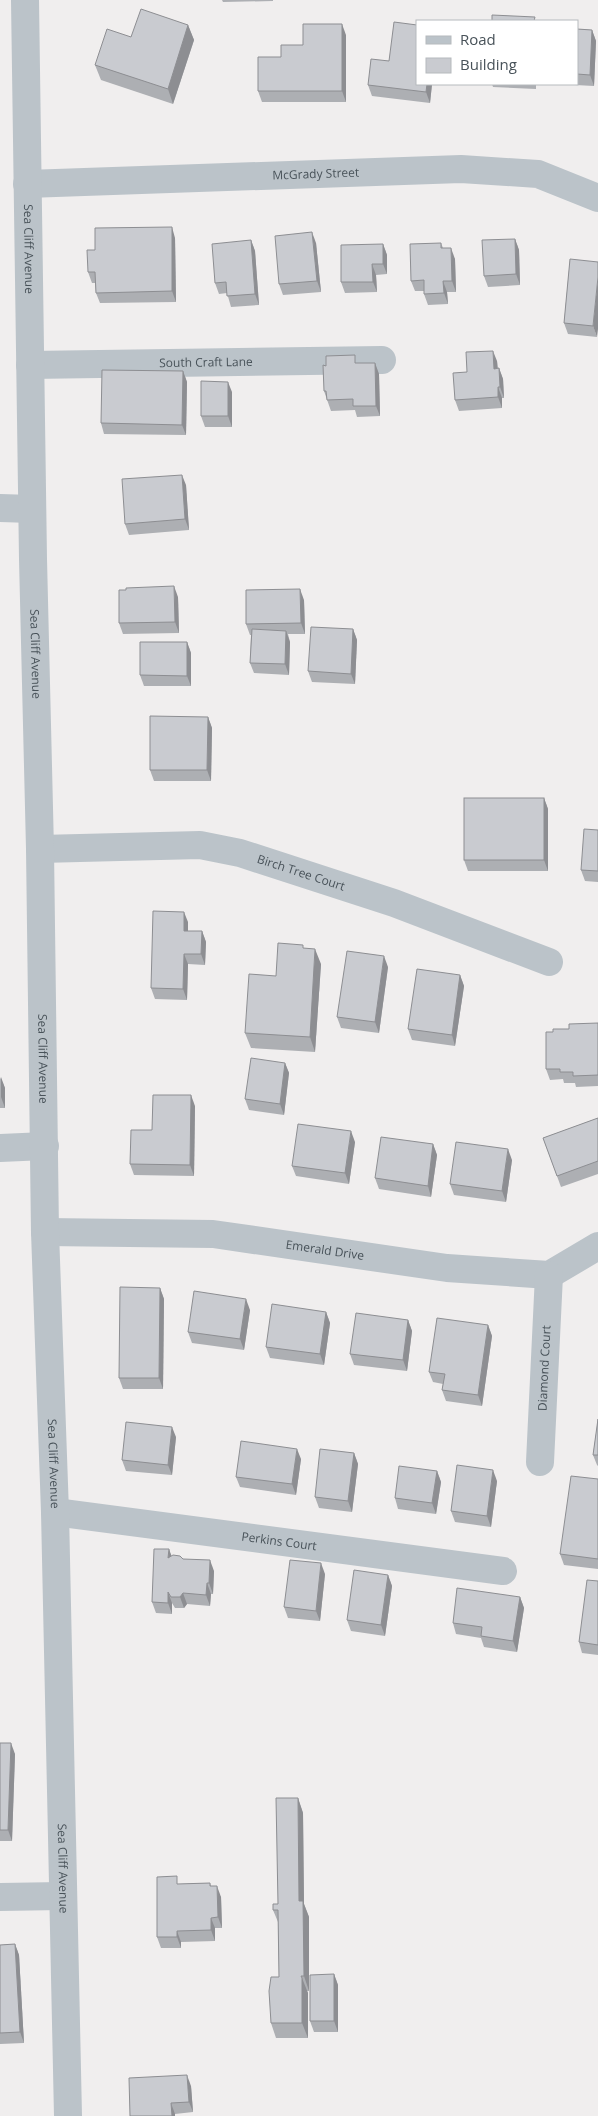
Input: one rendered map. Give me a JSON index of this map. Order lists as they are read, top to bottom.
{
  "streets": {
    "street": [
      "McGrady Street",
      "Sea Cliff Avenue",
      "South Craft Lane",
      "Birch Tree Court",
      "Emerald Drive",
      "Diamond Court",
      "Perkins Court"
    ]
  },
  "crossings": [
    ["McGrady Street", "Sea Cliff Avenue"],
    ["Sea Cliff Avenue", "South Craft Lane"],
    ["Sea Cliff Avenue", "Birch Tree Court"],
    ["Sea Cliff Avenue", "Emerald Drive"],
    ["Sea Cliff Avenue", "Perkins Court"],
    ["Emerald Drive", "Diamond Court"]
  ],
  "legend": ["Road", "Building"]
}
